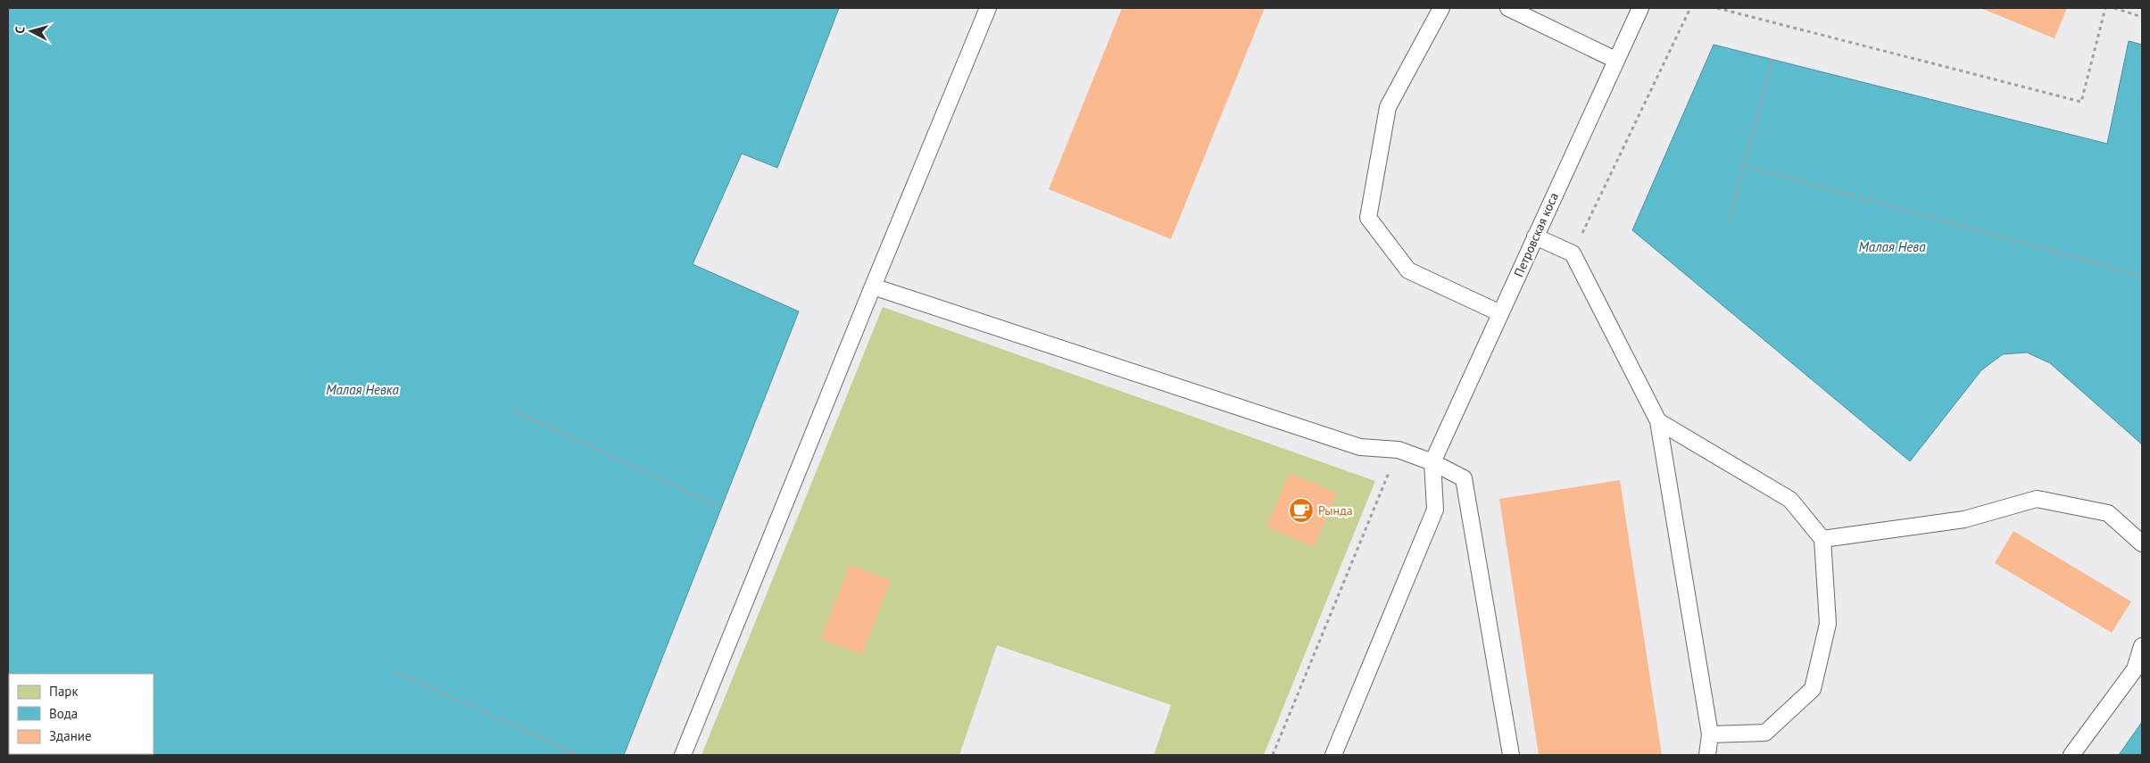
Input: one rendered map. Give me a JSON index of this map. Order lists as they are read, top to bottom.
{
  "streets": {
    "lane": ["Петровская коса"]
  },
  "water": ["Малая Нева", "Малая Невка"],
  "places": {
    "cafe": ["Рында"]
  },
  "legend": ["Парк", "Вода", "Здание"],
  "north": "left"
}
